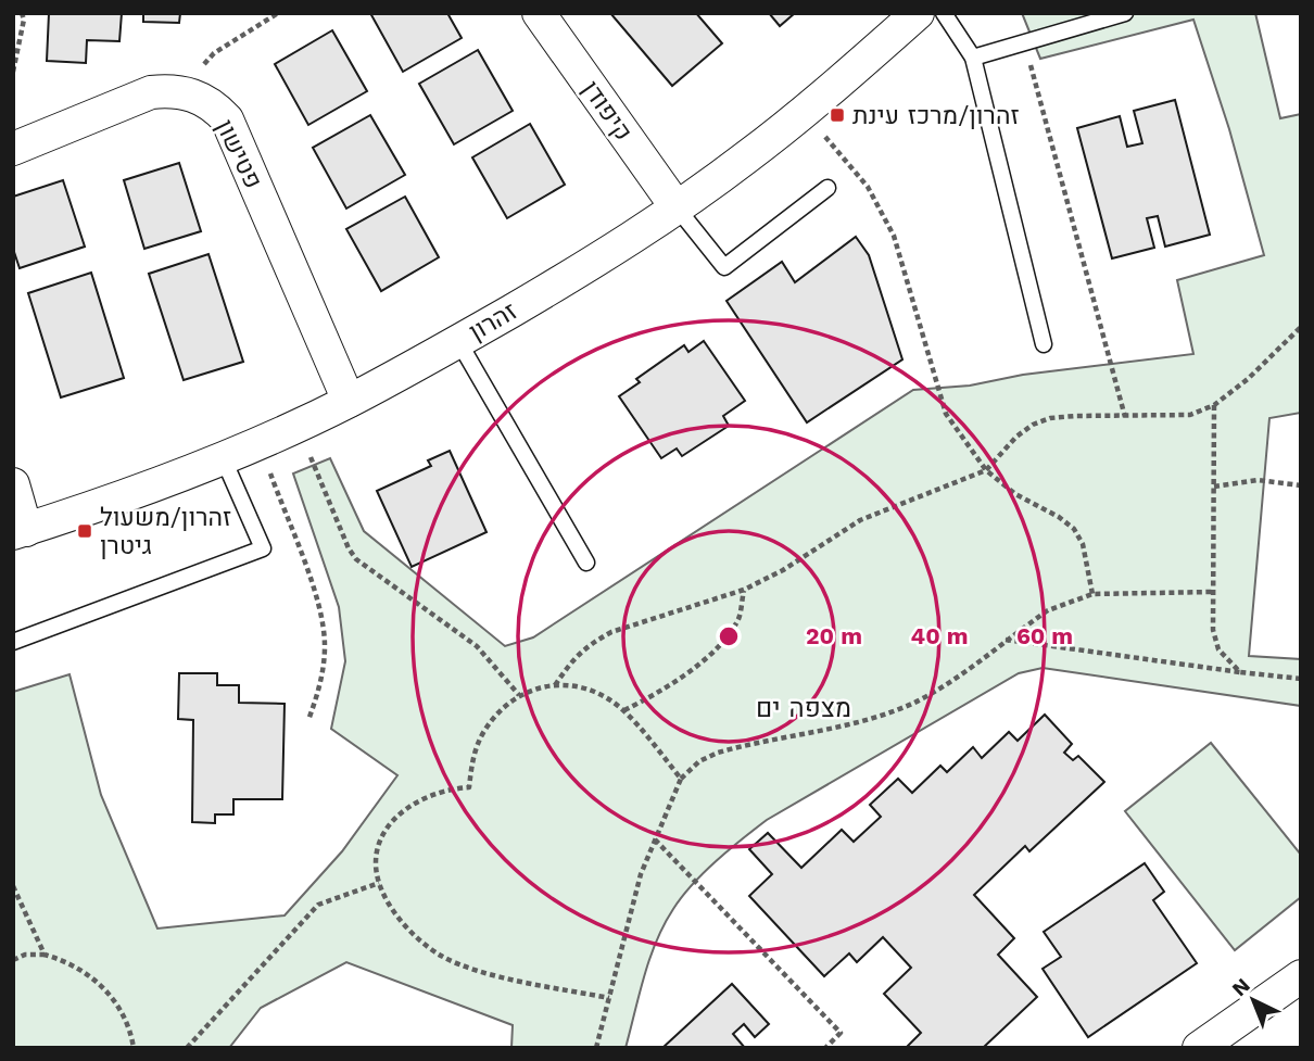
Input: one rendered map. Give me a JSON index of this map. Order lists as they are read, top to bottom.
{
  "streets": {
    "street": ["קיפודן", "פטישון", "זהרון"]
  },
  "crossings": [
    ["קיפודן", "זהרון"],
    ["פטישון", "זהרון"]
  ],
  "districts": ["מצפה ים"],
  "places": {
    "transit": ["זהרון/מרכז עינת", "זהרון/משעול גיטרן"]
  },
  "north": "top left",
  "rings": ["20 m", "40 m", "60 m"]
}
